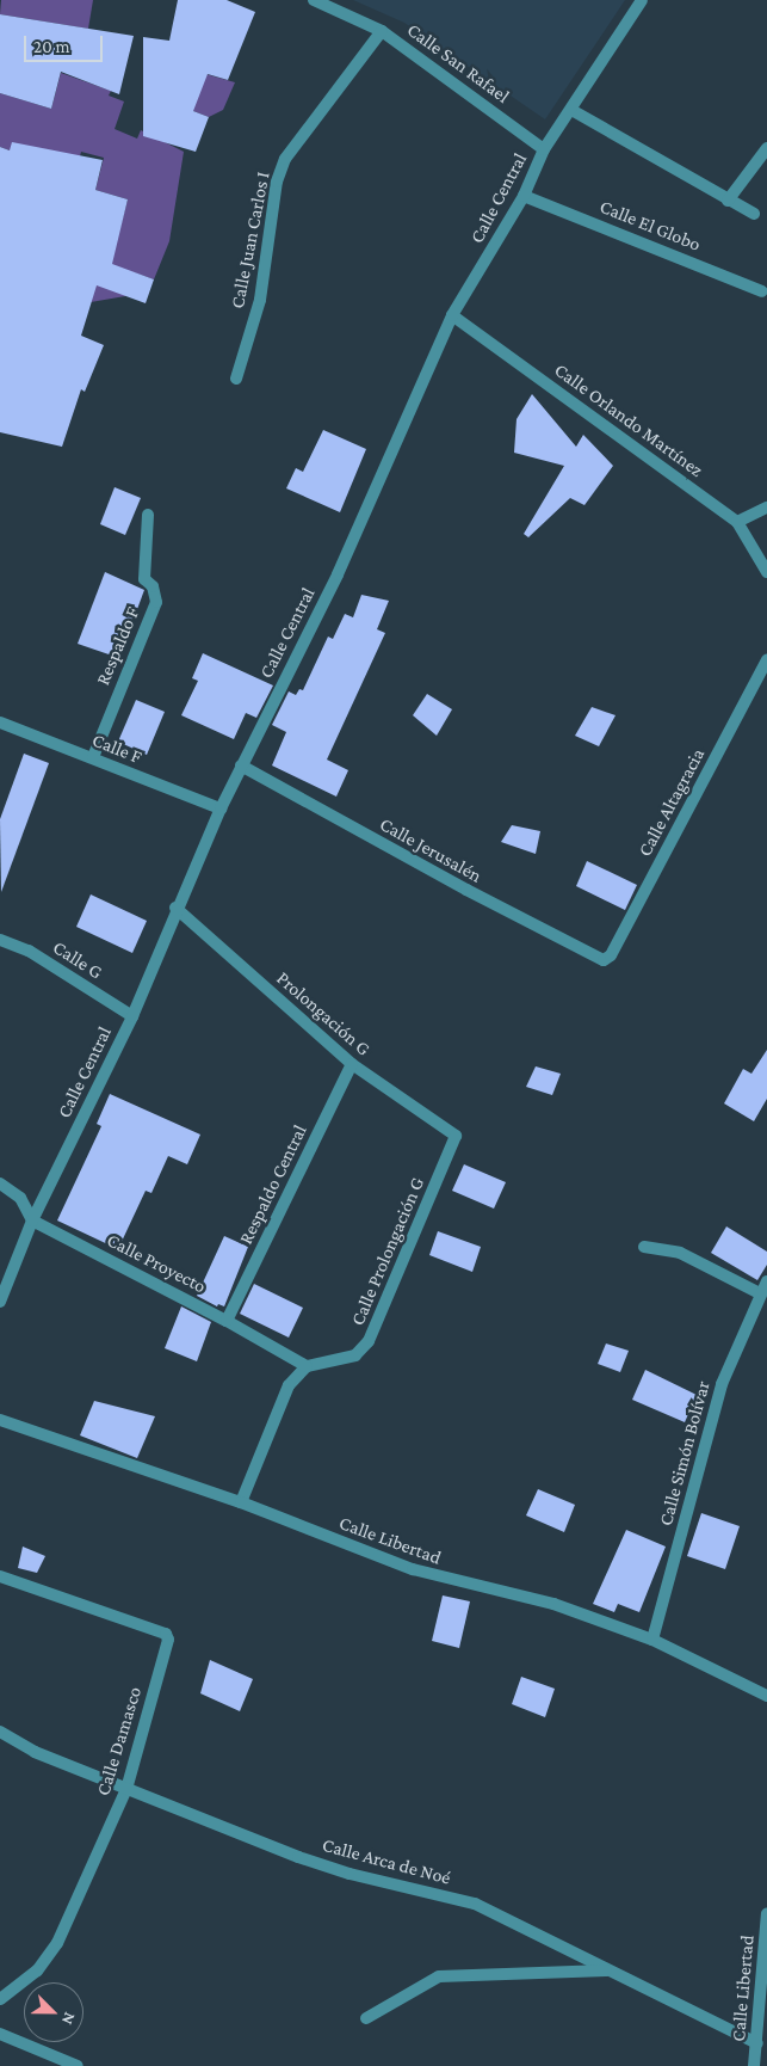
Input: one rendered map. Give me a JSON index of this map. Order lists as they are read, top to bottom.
{
  "streets": {
    "street": [
      "Calle San Rafael",
      "Calle Central",
      "Calle El Globo",
      "Calle Juan Carlos I",
      "Calle Orlando Martínez",
      "Respaldo F",
      "Calle F",
      "Calle Altagracia",
      "Calle Jerusalén",
      "Calle G",
      "Prolongación G",
      "Respaldo Central",
      "Calle Prolongación G",
      "Calle Proyecto",
      "Calle Simón Bolívar",
      "Calle Libertad",
      "Calle Damasco",
      "Calle Arca de Noé"
    ]
  },
  "crossings": [
    ["Calle San Rafael", "Calle Central"],
    ["Calle San Rafael", "Calle Juan Carlos I"],
    ["Calle Central", "Calle El Globo"],
    ["Calle Central", "Calle Orlando Martínez"],
    ["Calle Central", "Calle F"],
    ["Calle Central", "Calle Jerusalén"],
    ["Calle Central", "Calle G"],
    ["Calle Central", "Prolongación G"],
    ["Calle Central", "Calle Proyecto"],
    ["Respaldo F", "Calle F"],
    ["Calle Altagracia", "Calle Jerusalén"],
    ["Prolongación G", "Respaldo Central"],
    ["Prolongación G", "Calle Prolongación G"],
    ["Respaldo Central", "Calle Proyecto"],
    ["Calle Prolongación G", "Calle Proyecto"],
    ["Calle Simón Bolívar", "Calle Libertad"],
    ["Calle Libertad", "Calle Arca de Noé"],
    ["Calle Damasco", "Calle Arca de Noé"]
  ],
  "scale_bar": "20 m",
  "north": "bottom right"
}
